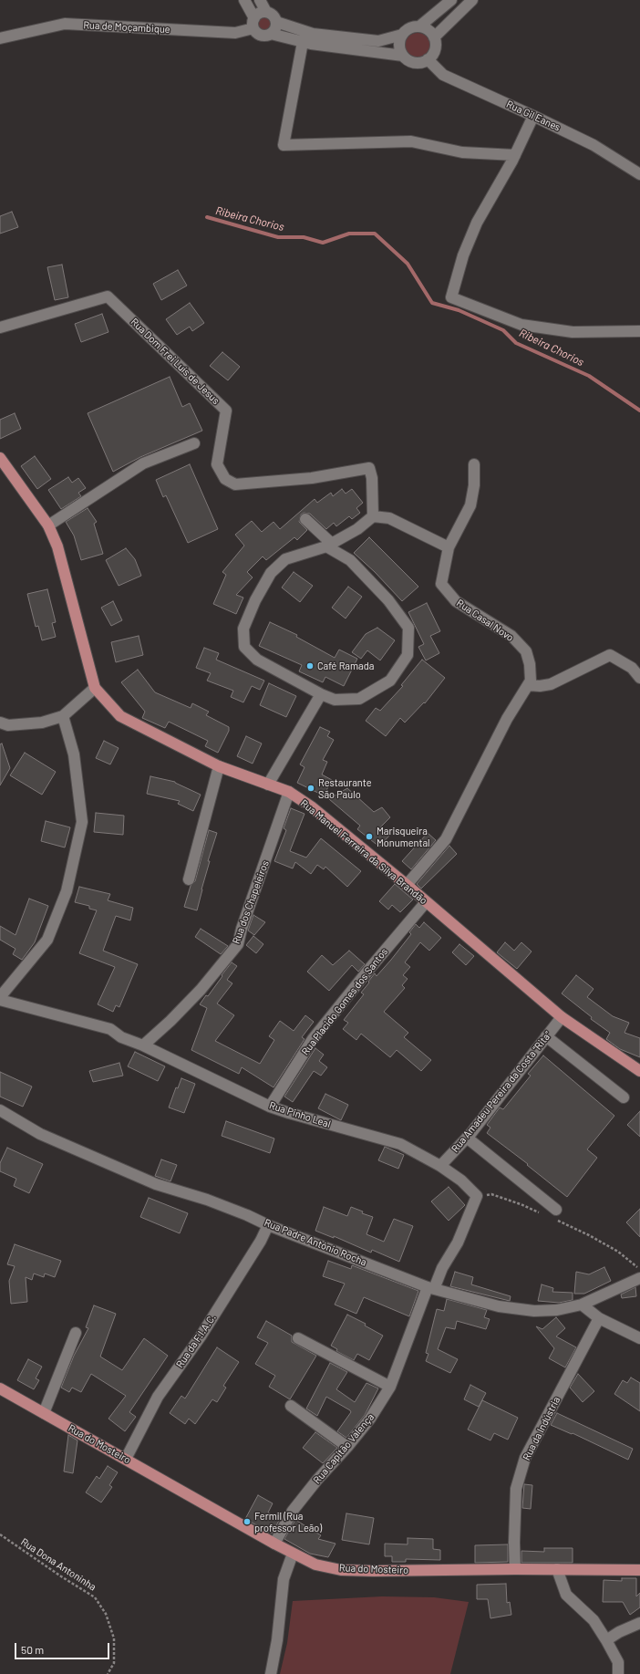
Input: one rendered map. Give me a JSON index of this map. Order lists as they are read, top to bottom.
{
  "streets": {
    "main road": ["Rua Manuel Ferreira da Silva Brandão", "Rua do Mosteiro"],
    "street": [
      "Rua de Moçambique",
      "Rua Gil Eanes",
      "Rua Dom Frei Luís de Jesus",
      "Rua Casal Novo",
      "Rua dos Chapeleiros",
      "Rua Placido Gomes dos Santos",
      "Rua Amadeu Pereira da Costa \"Rita\"",
      "Rua Pinho Leal",
      "Rua Padre António Rocha",
      "Rua da F.I.A.C.",
      "Rua da Indústria",
      "Rua Capitão Valença"
    ],
    "path": ["Rua Dona Antoninha"]
  },
  "crossings": [
    ["Rua Casal Novo", "Rua Manuel Ferreira da Silva Brandão"],
    ["Rua Manuel Ferreira da Silva Brandão", "Rua dos Chapeleiros"],
    ["Rua Manuel Ferreira da Silva Brandão", "Rua Placido Gomes dos Santos"],
    ["Rua Manuel Ferreira da Silva Brandão", "Rua Amadeu Pereira da Costa \"Rita\""],
    ["Rua dos Chapeleiros", "Rua Pinho Leal"],
    ["Rua Placido Gomes dos Santos", "Rua Pinho Leal"],
    ["Rua Amadeu Pereira da Costa \"Rita\"", "Rua Pinho Leal"],
    ["Rua Padre António Rocha", "Rua da F.I.A.C."],
    ["Rua Padre António Rocha", "Rua Capitão Valença"],
    ["Rua da F.I.A.C.", "Rua do Mosteiro"],
    ["Rua da Indústria", "Rua do Mosteiro"],
    ["Rua do Mosteiro", "Rua Capitão Valença"]
  ],
  "water": ["Ribeira Chorios"],
  "places": [
    "Café Ramada",
    "Restaurante São Paulo",
    "Marisqueira Monumental",
    "Fermil (Rua professor Leão)"
  ],
  "scale_bar": "50 m"
}
